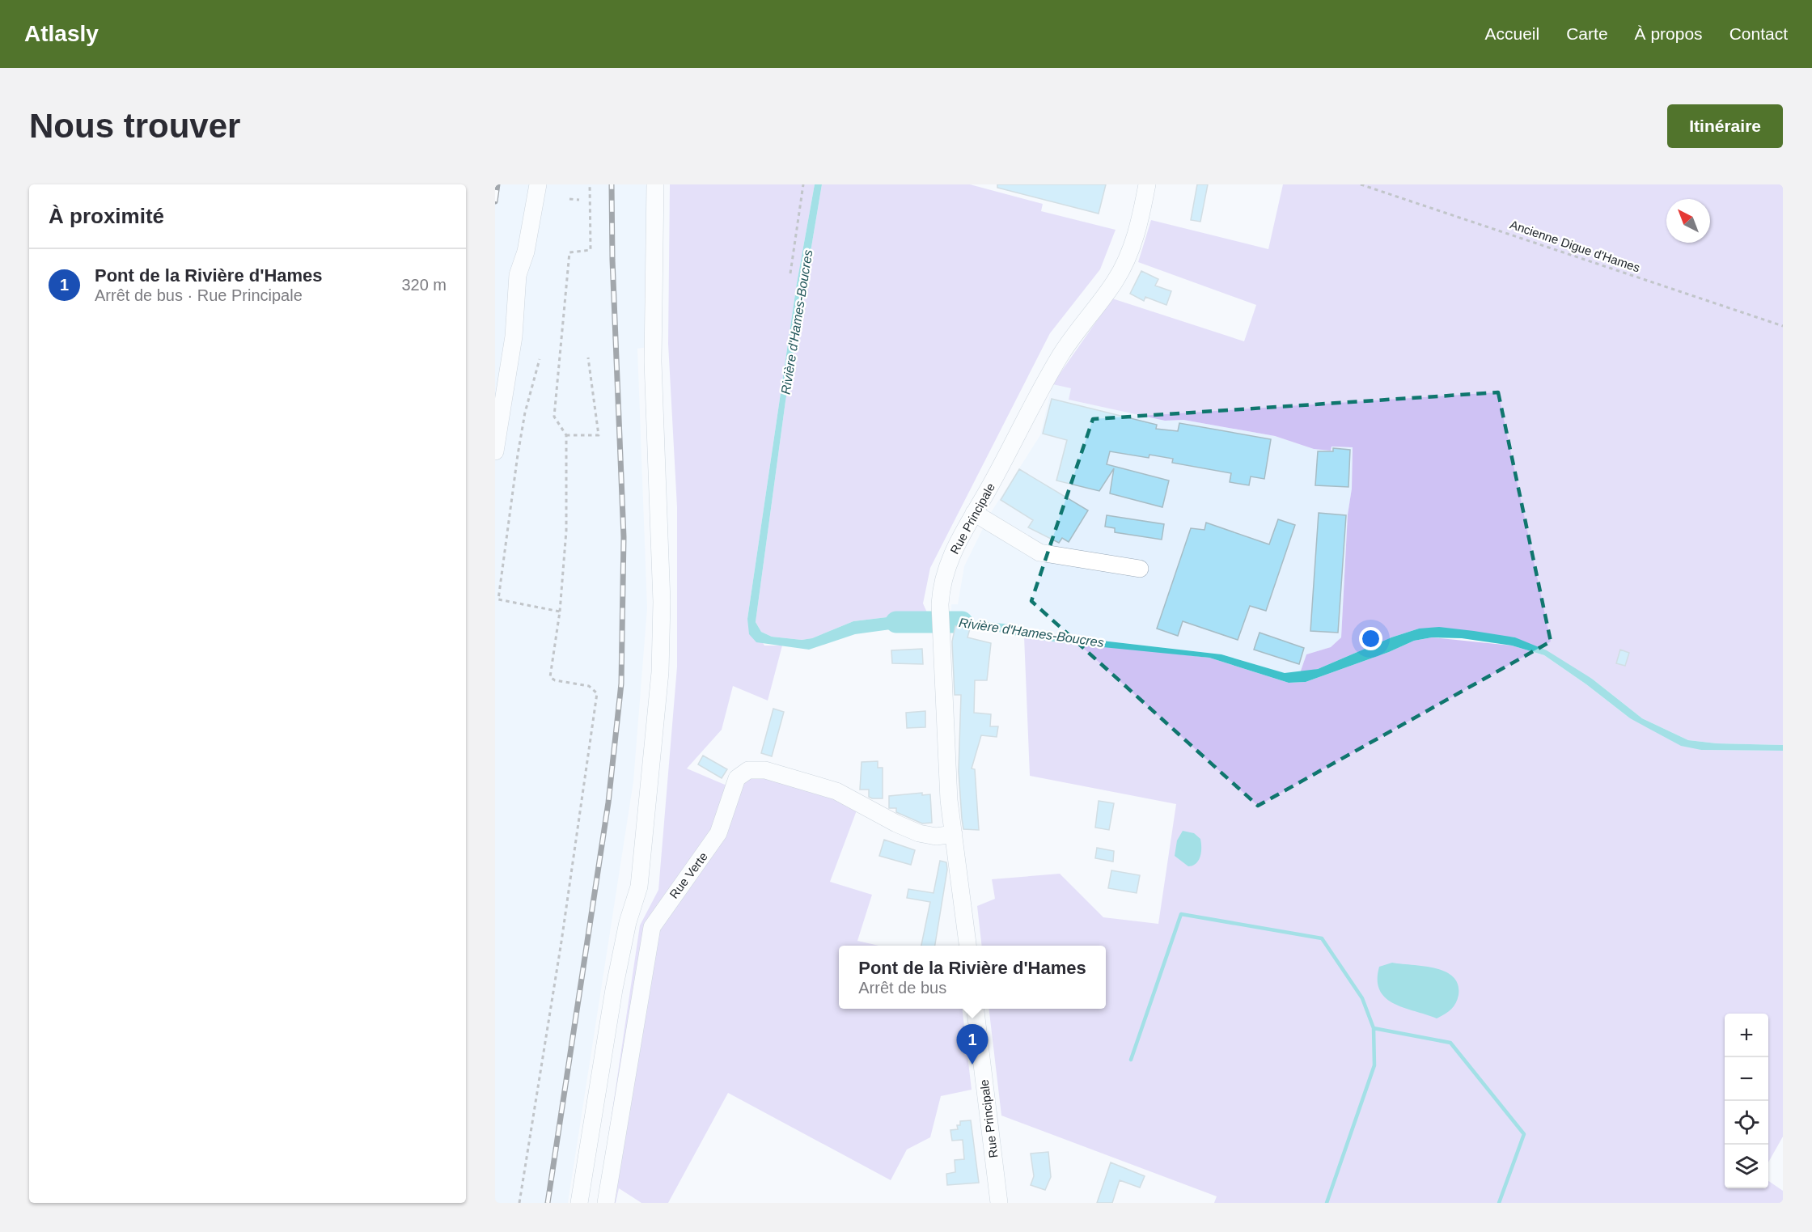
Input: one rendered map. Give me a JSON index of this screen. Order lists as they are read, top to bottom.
{
  "streets": {
    "street": ["Rue Principale", "Rue Verte"],
    "path": ["Ancienne Digue d'Hames"]
  },
  "crossings": [
    ["Rue Principale", "Rue Verte"]
  ],
  "water": ["Rivière d'Hames-Boucres"],
  "north": "top left",
  "page": {
    "header": "Atlasly",
    "nav": [
      "Accueil",
      "Carte",
      "À propos",
      "Contact"
    ],
    "buttons": "Itinéraire",
    "title": "Nous trouver",
    "heading": "À proximité",
    "list": [
      {
        "mark": "1",
        "name": "Pont de la Rivière d'Hames",
        "note": "Arrêt de bus · Rue Principale",
        "value": "320 m"
      }
    ],
    "popup": ["Pont de la Rivière d'Hames", "Arrêt de bus"],
    "map_buttons": ["+", "−"],
    "pins": "1"
  }
}
